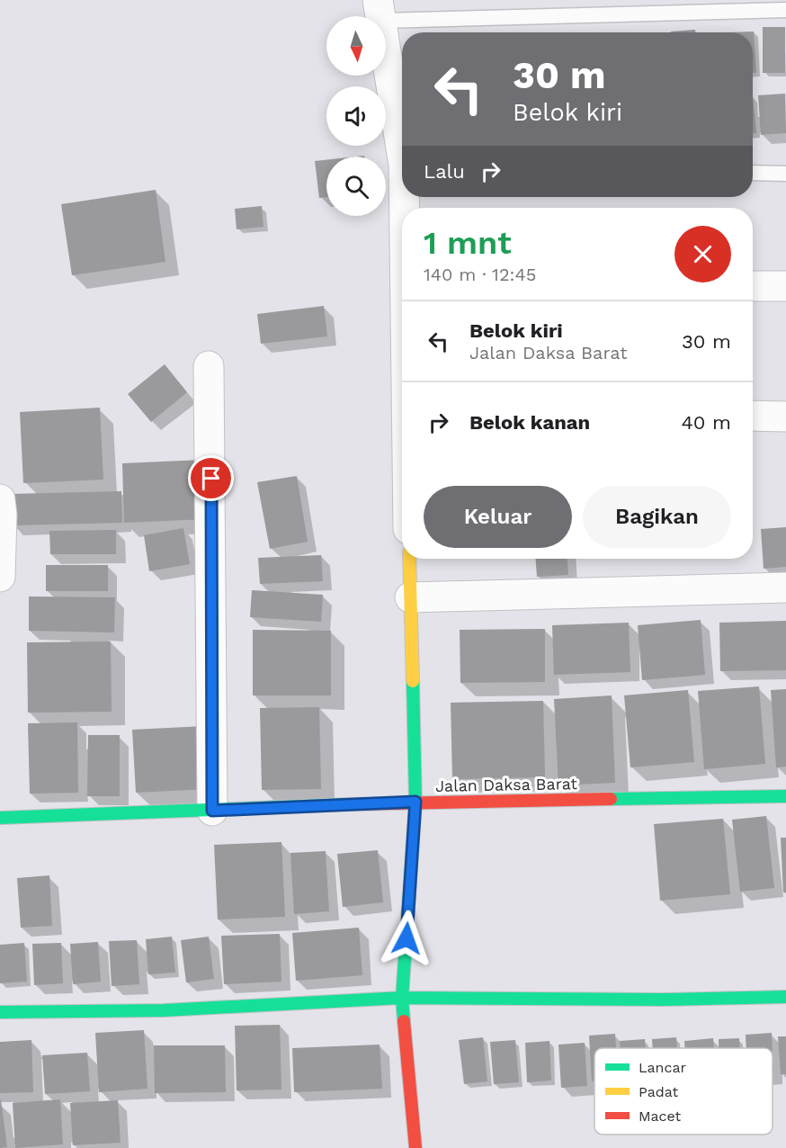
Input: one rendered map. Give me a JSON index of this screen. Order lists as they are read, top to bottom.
{
  "streets": {
    "street": ["Jalan Daksa Barat"]
  },
  "legend": ["Lancar", "Padat", "Macet"],
  "north": "bottom",
  "page": {
    "turn": ["30 m", "Belok kiri"],
    "then": "Lalu",
    "heading": ["1 mnt", "140 m · 12:45"],
    "list": [
      {
        "name": "Belok kiri",
        "note": "Jalan Daksa Barat",
        "value": "30 m"
      },
      {
        "name": "Belok kanan",
        "value": "40 m"
      }
    ],
    "buttons": ["Keluar", "Bagikan"]
  }
}
